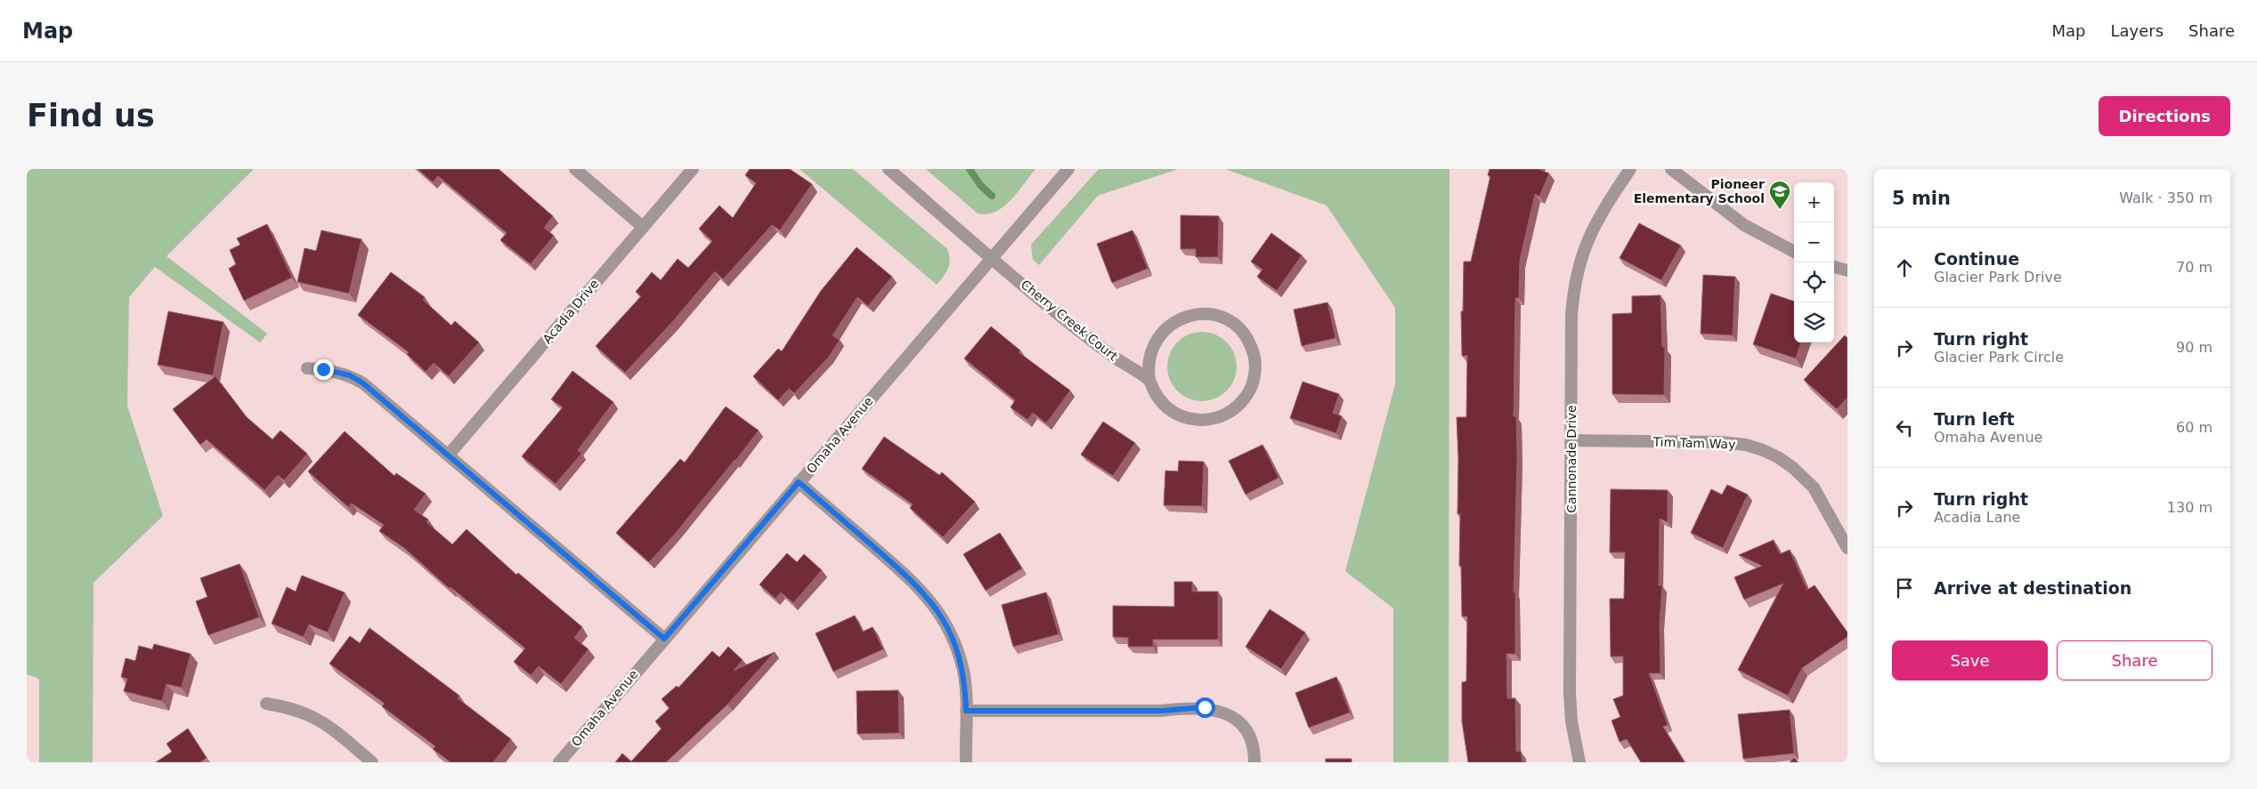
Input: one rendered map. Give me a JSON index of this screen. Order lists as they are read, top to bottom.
{
  "streets": {
    "street": [
      "Acadia Drive",
      "Cherry Creek Court",
      "Omaha Avenue",
      "Tim Tam Way",
      "Cannonade Drive"
    ]
  },
  "crossings": [
    ["Cherry Creek Court", "Omaha Avenue"],
    ["Tim Tam Way", "Cannonade Drive"]
  ],
  "places": {
    "school or university": ["Pioneer Elementary School"]
  },
  "page": {
    "header": "Map",
    "nav": ["Map", "Layers", "Share"],
    "buttons": [
      "Directions",
      ["Save", "Share"]
    ],
    "title": "Find us",
    "heading": ["5 min", "Walk · 350 m"],
    "map_buttons": ["+", "−"],
    "list": [
      ["Continue", "Glacier Park Drive", "70 m"],
      ["Turn right", "Glacier Park Circle", "90 m"],
      ["Turn left", "Omaha Avenue", "60 m"],
      ["Turn right", "Acadia Lane", "130 m"],
      "Arrive at destination"
    ]
  }
}
